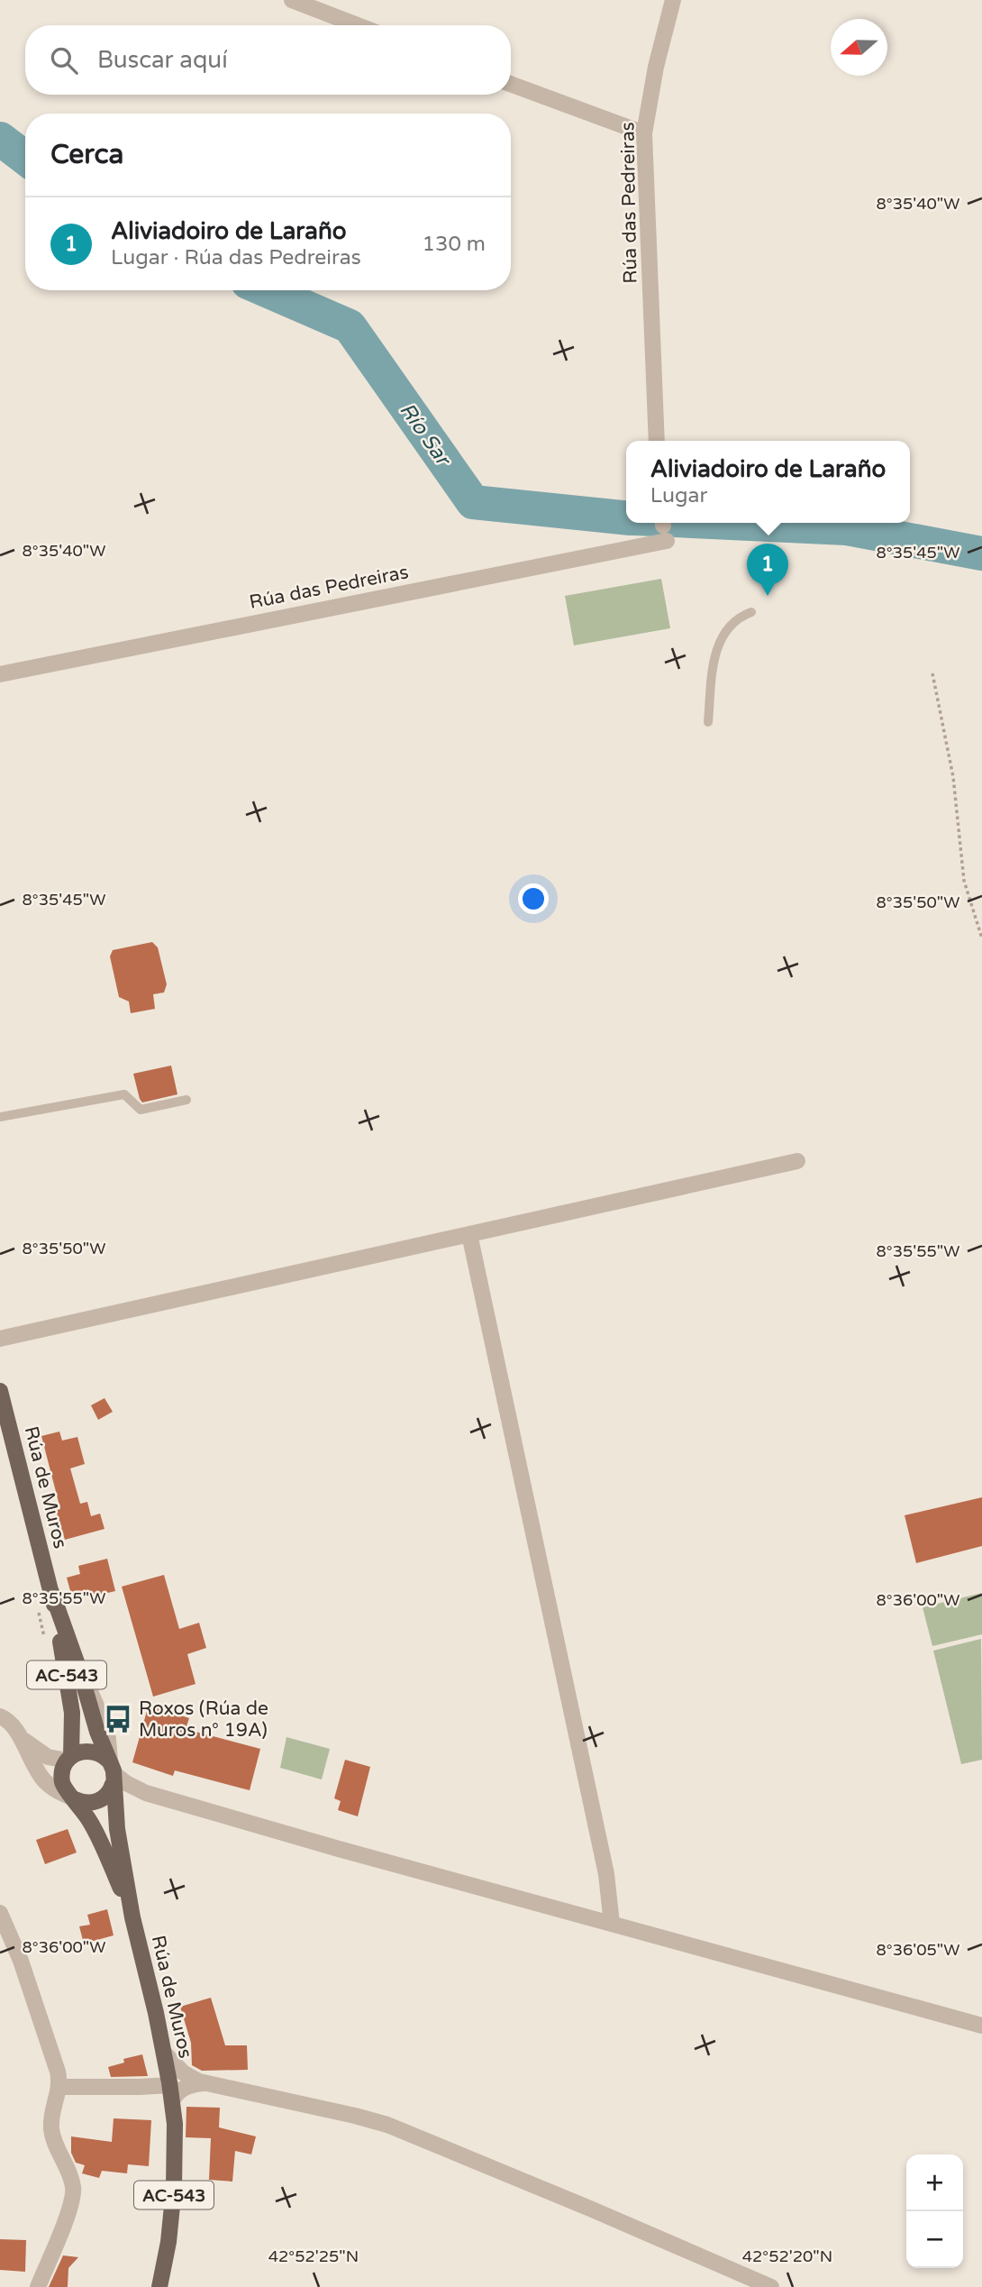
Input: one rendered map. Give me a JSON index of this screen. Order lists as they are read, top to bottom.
{
  "streets": {
    "main road": ["Rúa de Muros", "AC-543"],
    "street": ["Rúa das Pedreiras"]
  },
  "water": ["Río Sar"],
  "places": {
    "bus stop": ["Roxos (Rúa de Muros n° 19A)"]
  },
  "north": "left",
  "page": {
    "search": "Buscar aquí",
    "heading": "Cerca",
    "list": [
      {
        "mark": "1",
        "name": "Aliviadoiro de Laraño",
        "note": "Lugar · Rúa das Pedreiras",
        "value": "130 m"
      }
    ],
    "popup": ["Aliviadoiro de Laraño", "Lugar"],
    "pins": "1",
    "map_buttons": ["+", "−"]
  },
  "coordinates": [
    "8°35'40\"W",
    "8°35'45\"W",
    "8°35'50\"W",
    "8°35'55\"W",
    "8°36'00\"W",
    "8°36'05\"W",
    "42°52'25\"N",
    "42°52'20\"N"
  ]
}
